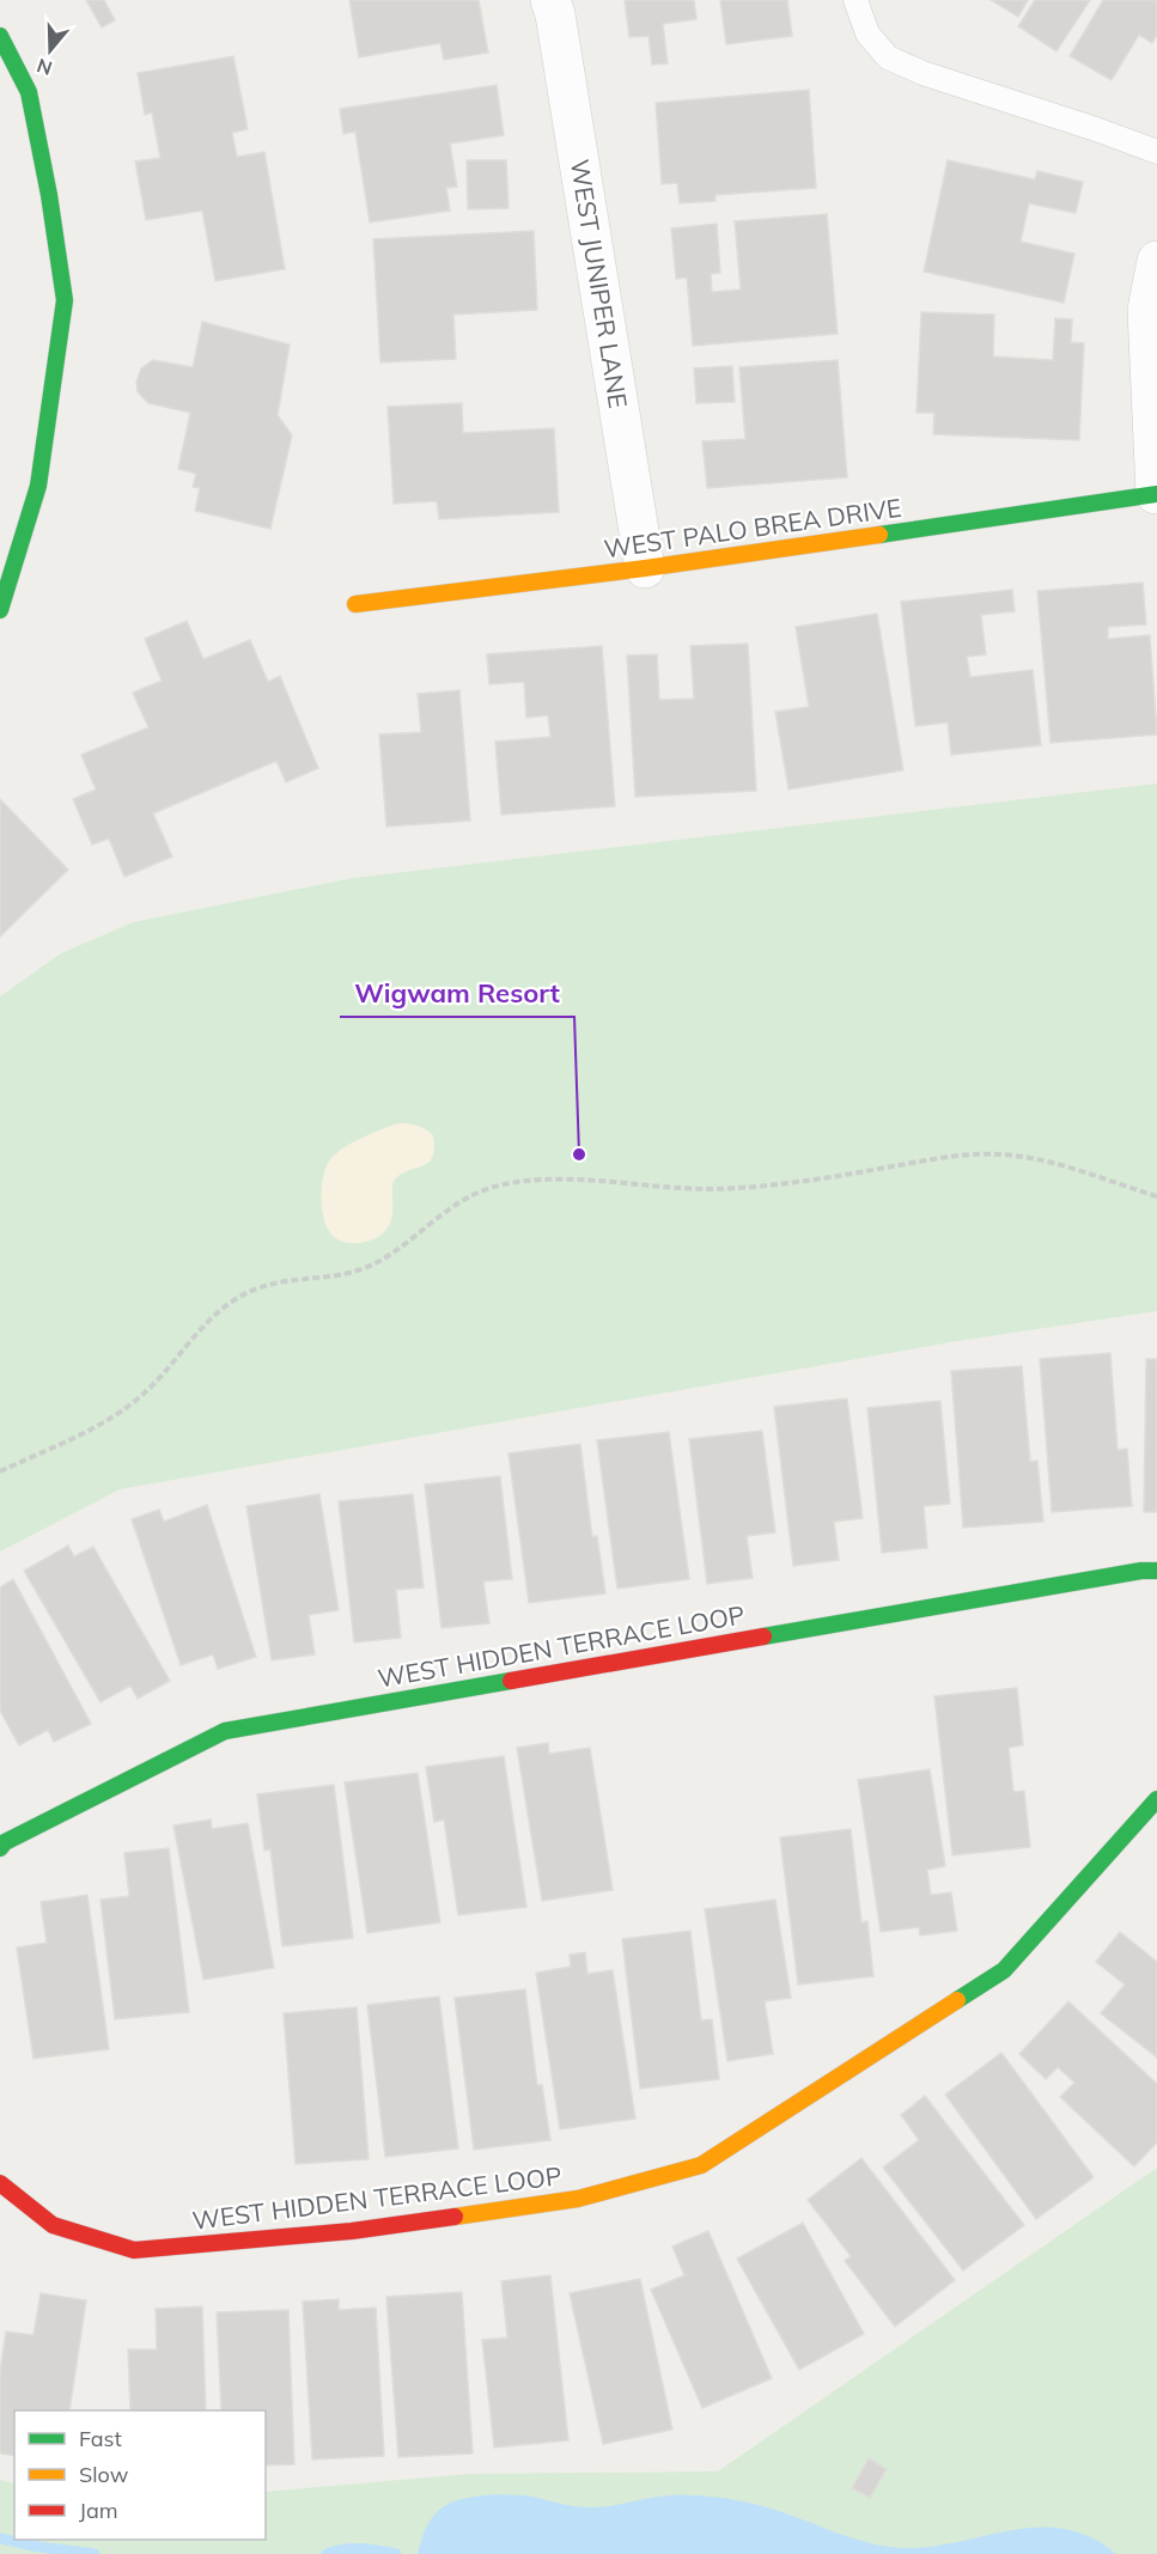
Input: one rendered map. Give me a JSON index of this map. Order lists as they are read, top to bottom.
{
  "streets": {
    "street": ["WEST JUNIPER LANE", "WEST PALO BREA DRIVE", "WEST HIDDEN TERRACE LOOP"]
  },
  "crossings": [
    ["WEST JUNIPER LANE", "WEST PALO BREA DRIVE"]
  ],
  "places": ["Wigwam Resort"],
  "legend": ["Fast", "Slow", "Jam"],
  "north": "bottom"
}
